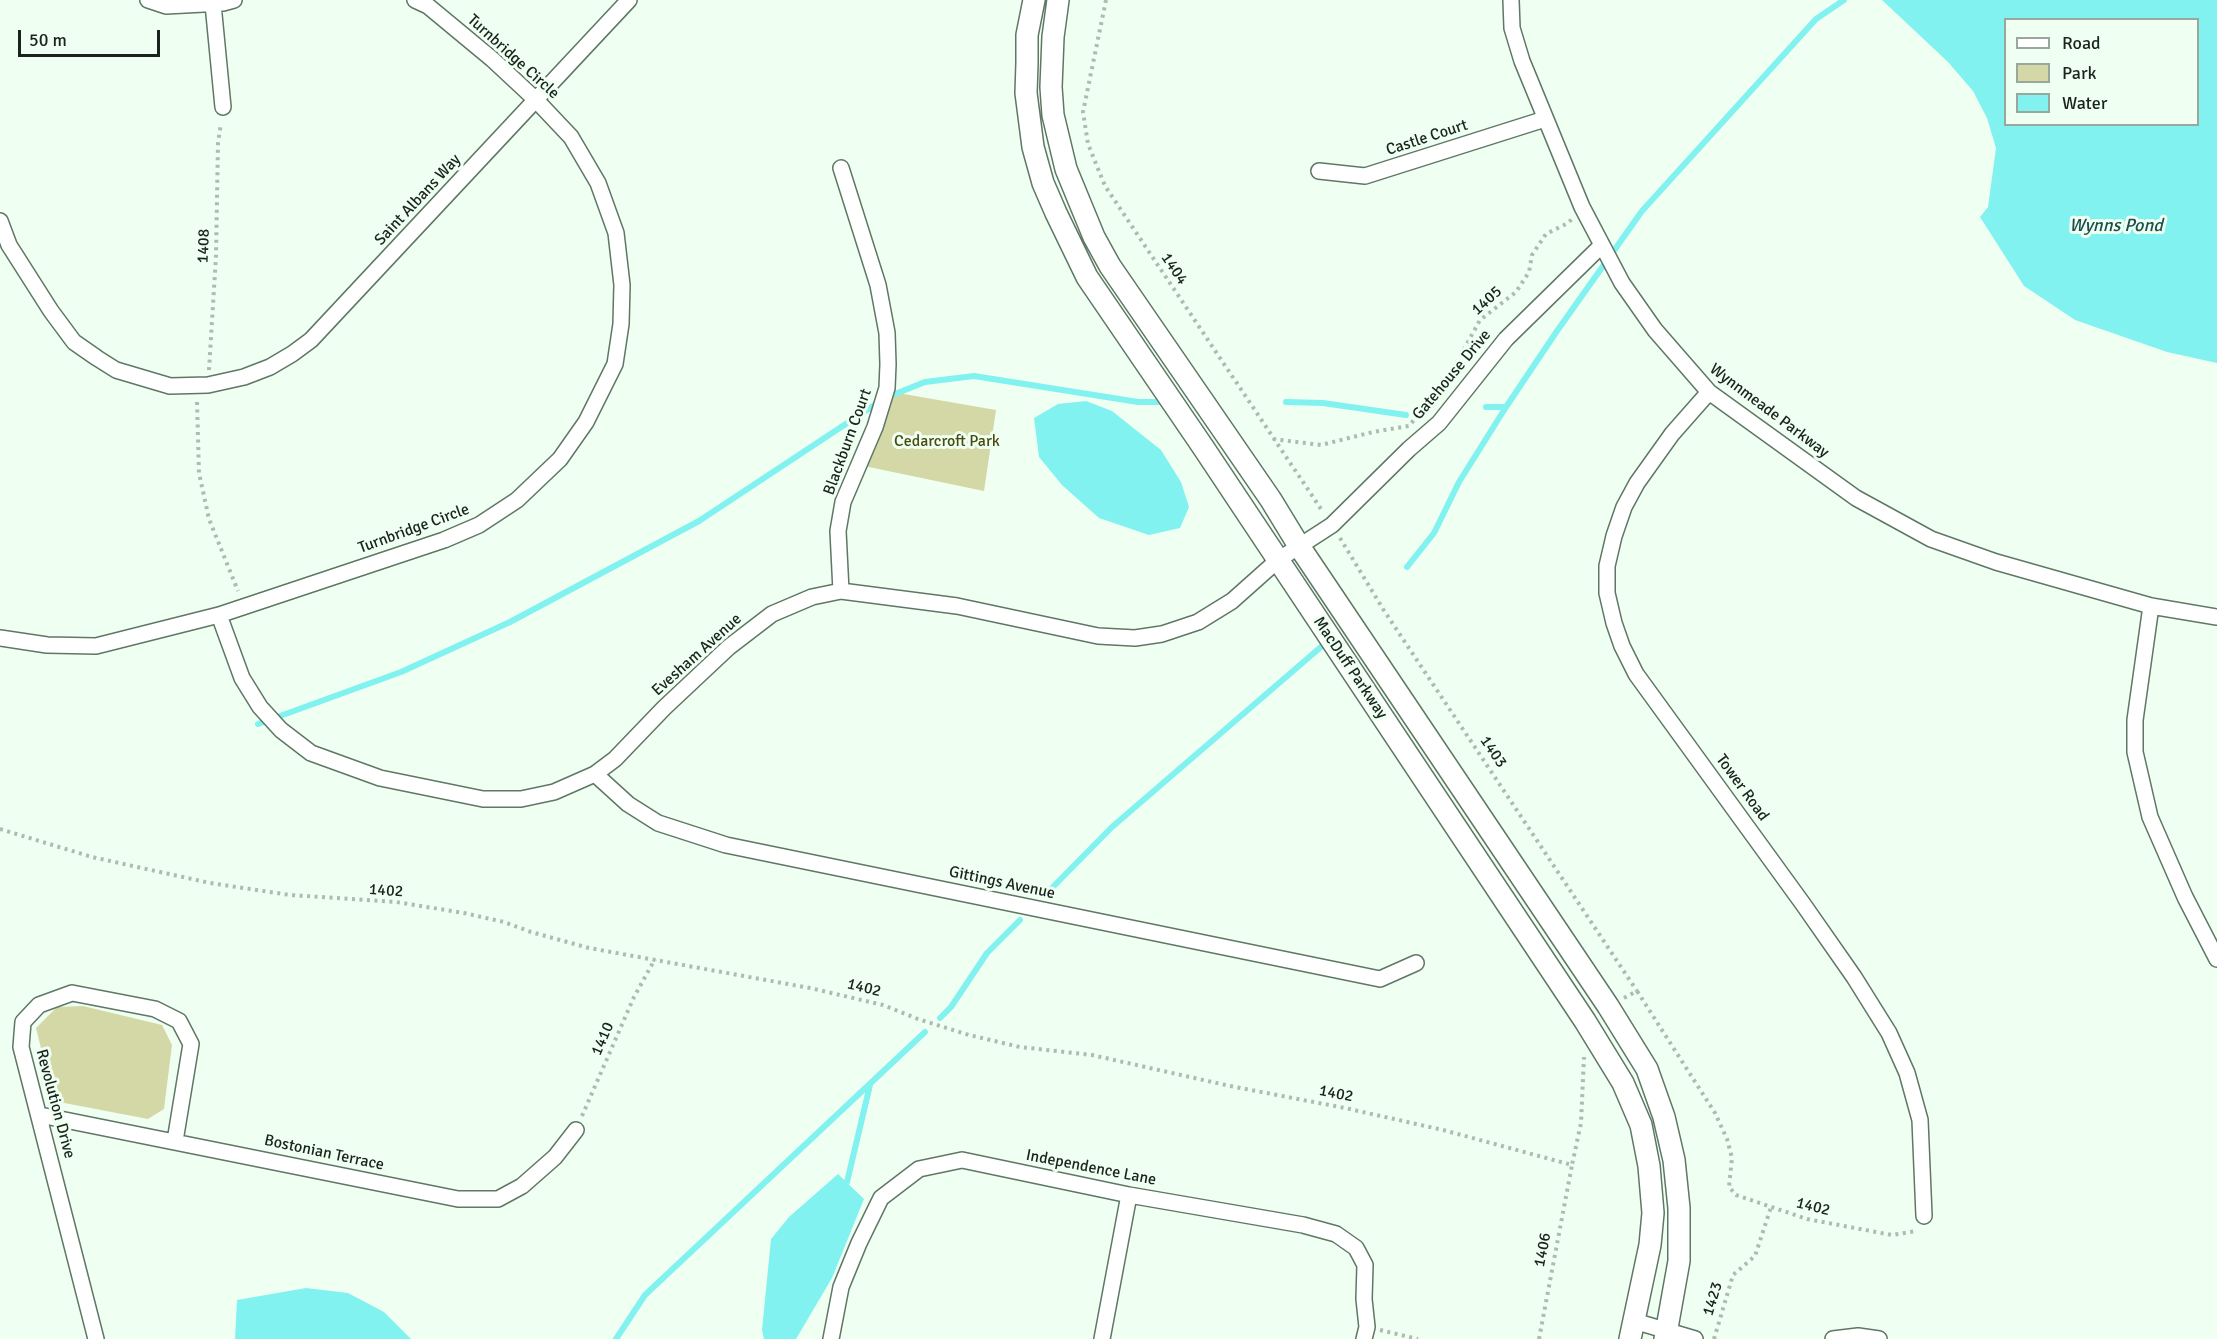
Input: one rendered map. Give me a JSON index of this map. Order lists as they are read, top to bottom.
{
  "streets": {
    "street": [
      "Turnbridge Circle",
      "Castle Court",
      "Saint Albans Way",
      "Gatehouse Drive",
      "Wynnmeade Parkway",
      "Blackburn Court",
      "Evesham Avenue",
      "MacDuff Parkway",
      "Tower Road",
      "Gittings Avenue",
      "Revolution Drive",
      "Bostonian Terrace",
      "Independence Lane"
    ],
    "path": [
      "1408",
      "1404",
      "1405",
      "1403",
      "1402",
      "1410",
      "1406",
      "1423"
    ]
  },
  "crossings": [
    ["Turnbridge Circle", "Saint Albans Way"],
    ["Turnbridge Circle", "1408"],
    ["Turnbridge Circle", "Evesham Avenue"],
    ["Castle Court", "Wynnmeade Parkway"],
    ["Saint Albans Way", "1408"],
    ["1404", "1405"],
    ["1404", "Gatehouse Drive"],
    ["1404", "1403"],
    ["1405", "Wynnmeade Parkway"],
    ["Gatehouse Drive", "Wynnmeade Parkway"],
    ["Gatehouse Drive", "Evesham Avenue"],
    ["Gatehouse Drive", "MacDuff Parkway"],
    ["Gatehouse Drive", "1403"],
    ["Wynnmeade Parkway", "Tower Road"],
    ["Blackburn Court", "Evesham Avenue"],
    ["Evesham Avenue", "MacDuff Parkway"],
    ["Evesham Avenue", "Gittings Avenue"],
    ["1403", "1402"],
    ["Tower Road", "1402"],
    ["1402", "1410"],
    ["1402", "1406"],
    ["1402", "1423"],
    ["1410", "Bostonian Terrace"],
    ["Revolution Drive", "Bostonian Terrace"]
  ],
  "water": ["Wynns Pond"],
  "parks": ["Cedarcroft Park"],
  "legend": ["Road", "Park", "Water"],
  "scale_bar": "50 m"
}
